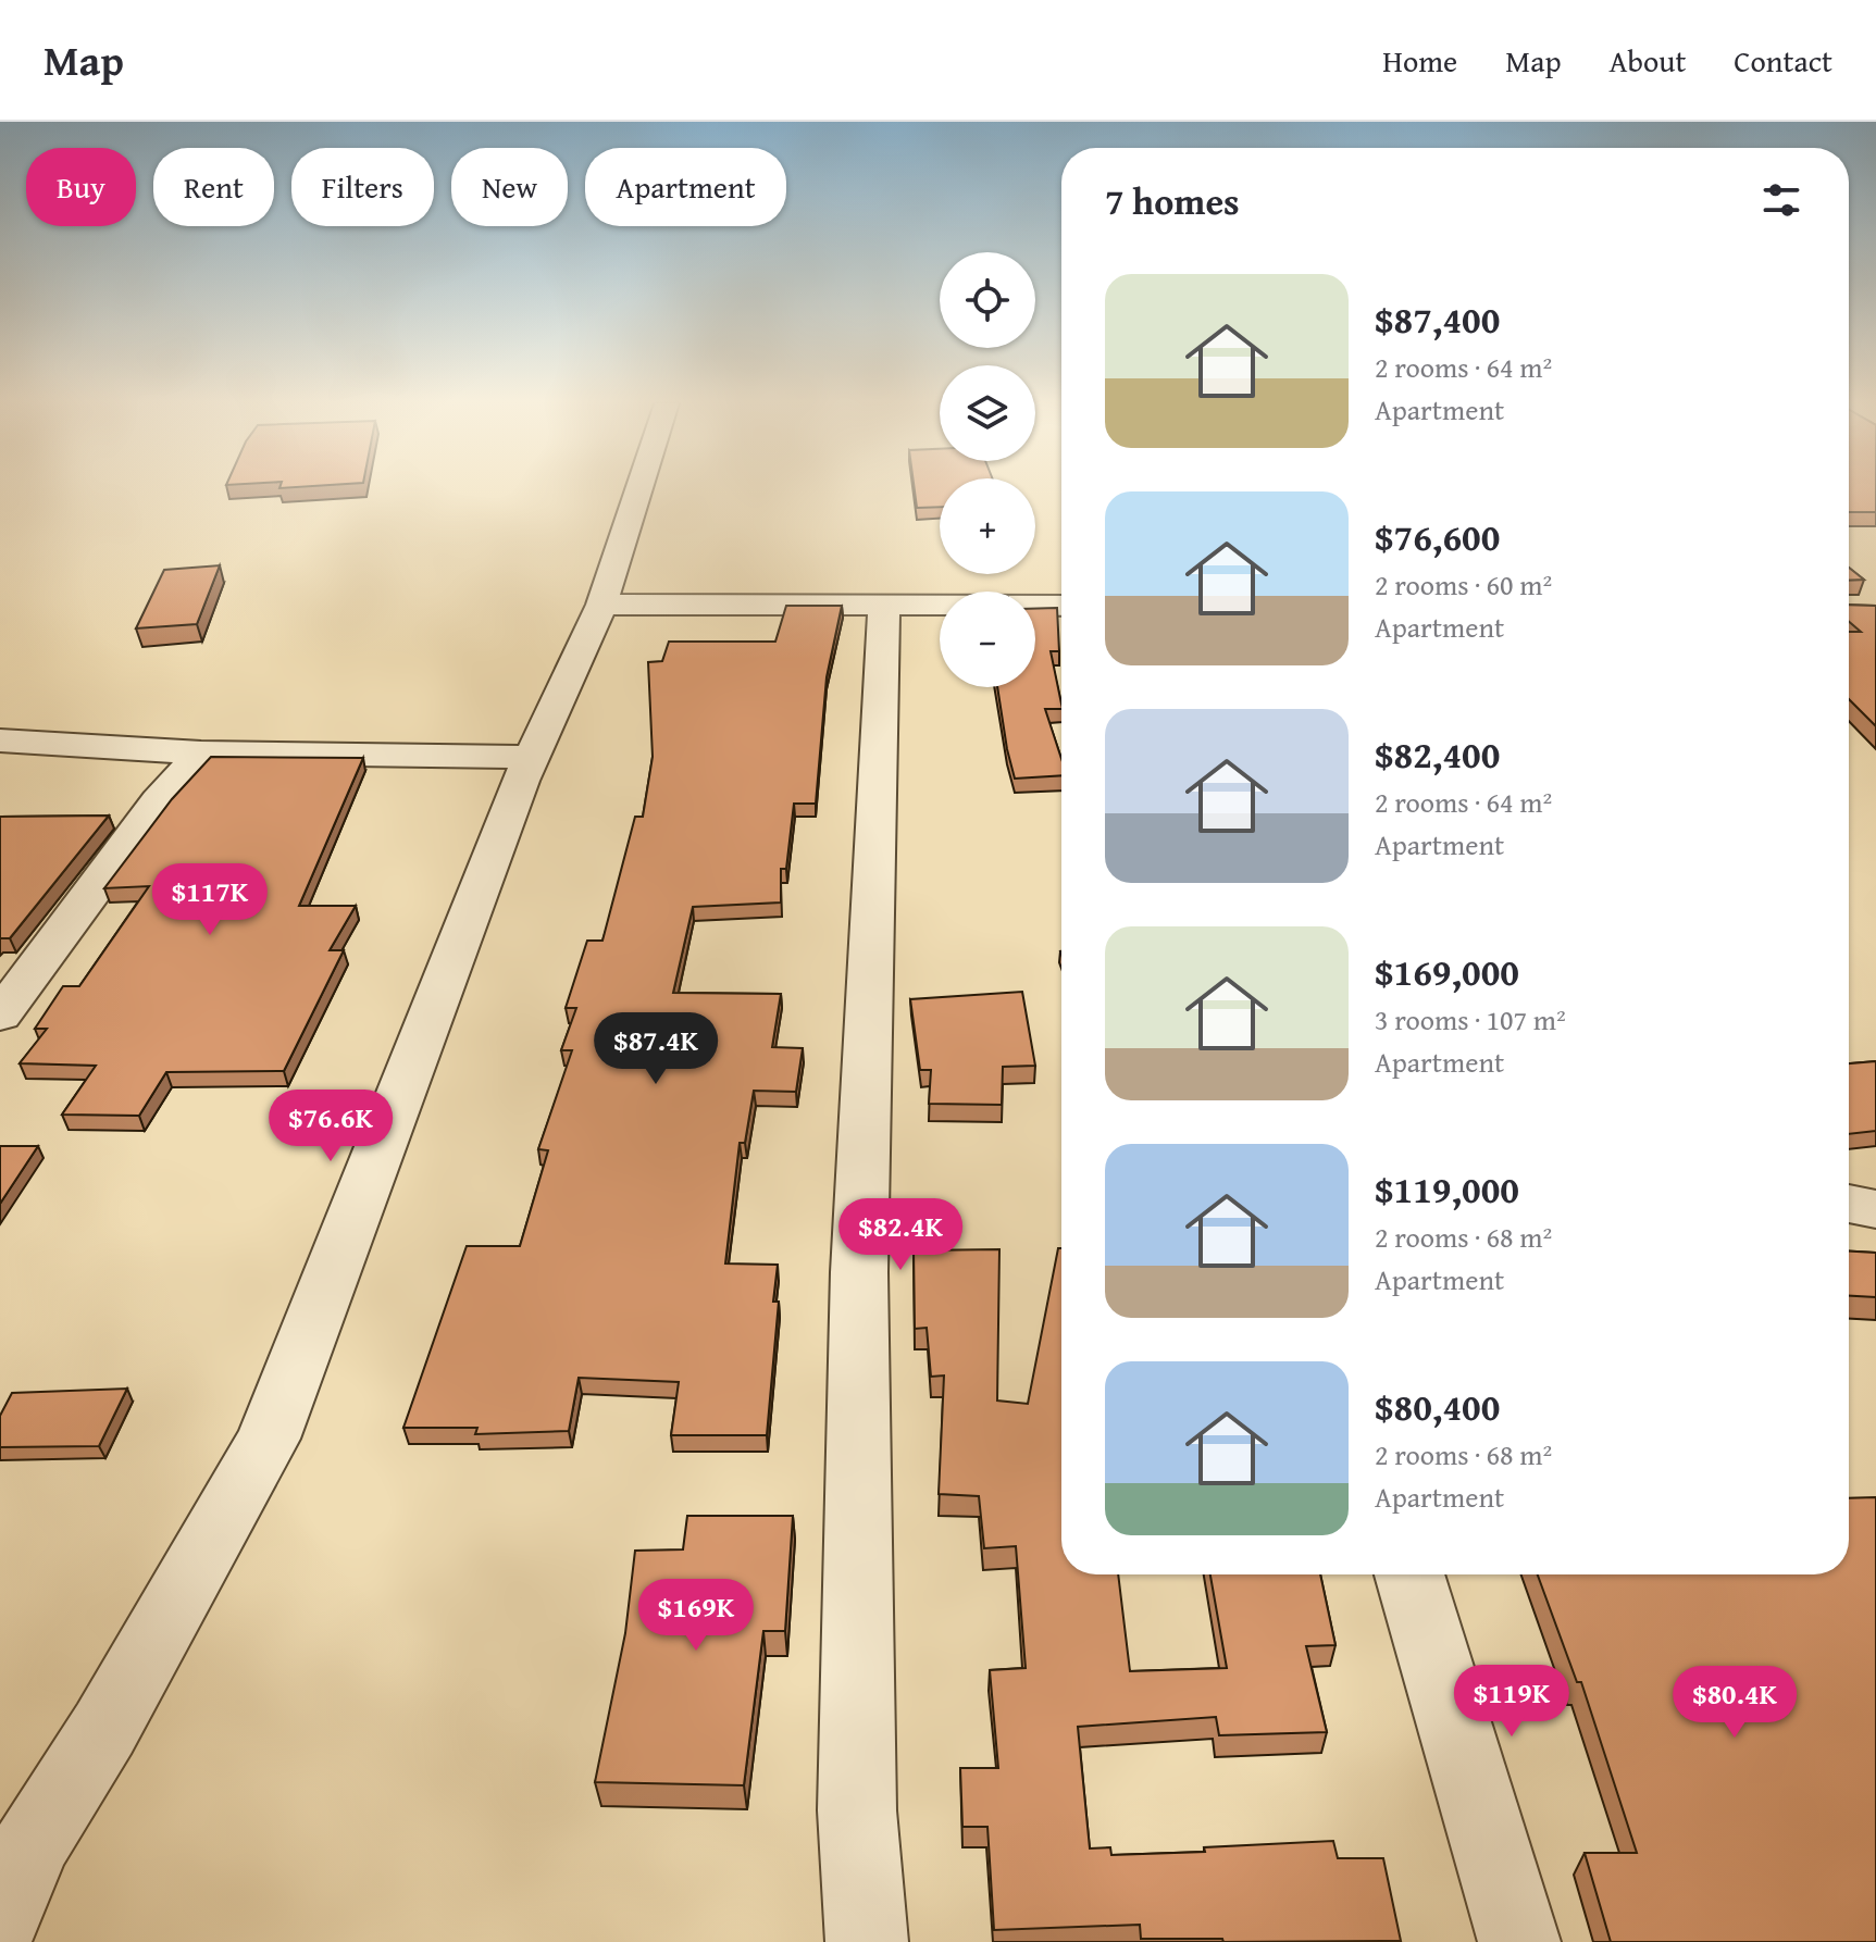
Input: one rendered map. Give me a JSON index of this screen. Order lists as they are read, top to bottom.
{
  "page": {
    "header": "Map",
    "nav": [
      "Home",
      "Map",
      "About",
      "Contact"
    ],
    "chip": [
      "Buy",
      "Rent",
      "Filters",
      "New",
      "Apartment"
    ],
    "heading": "7 homes",
    "map_buttons": ["+", "−"],
    "list": [
      {
        "name": "$87,400",
        "note": "2 rooms · 64 m² · Apartment"
      },
      {
        "name": "$76,600",
        "note": "2 rooms · 60 m² · Apartment"
      },
      {
        "name": "$82,400",
        "note": "2 rooms · 64 m² · Apartment"
      },
      {
        "name": "$169,000",
        "note": "3 rooms · 107 m² · Apartment"
      },
      {
        "name": "$119,000",
        "note": "2 rooms · 68 m² · Apartment"
      },
      {
        "name": "$80,400",
        "note": "2 rooms · 68 m² · Apartment"
      }
    ],
    "price": [
      "$117K",
      "$87.4K",
      "$76.6K",
      "$82.4K",
      "$169K",
      "$119K",
      "$80.4K"
    ]
  }
}
